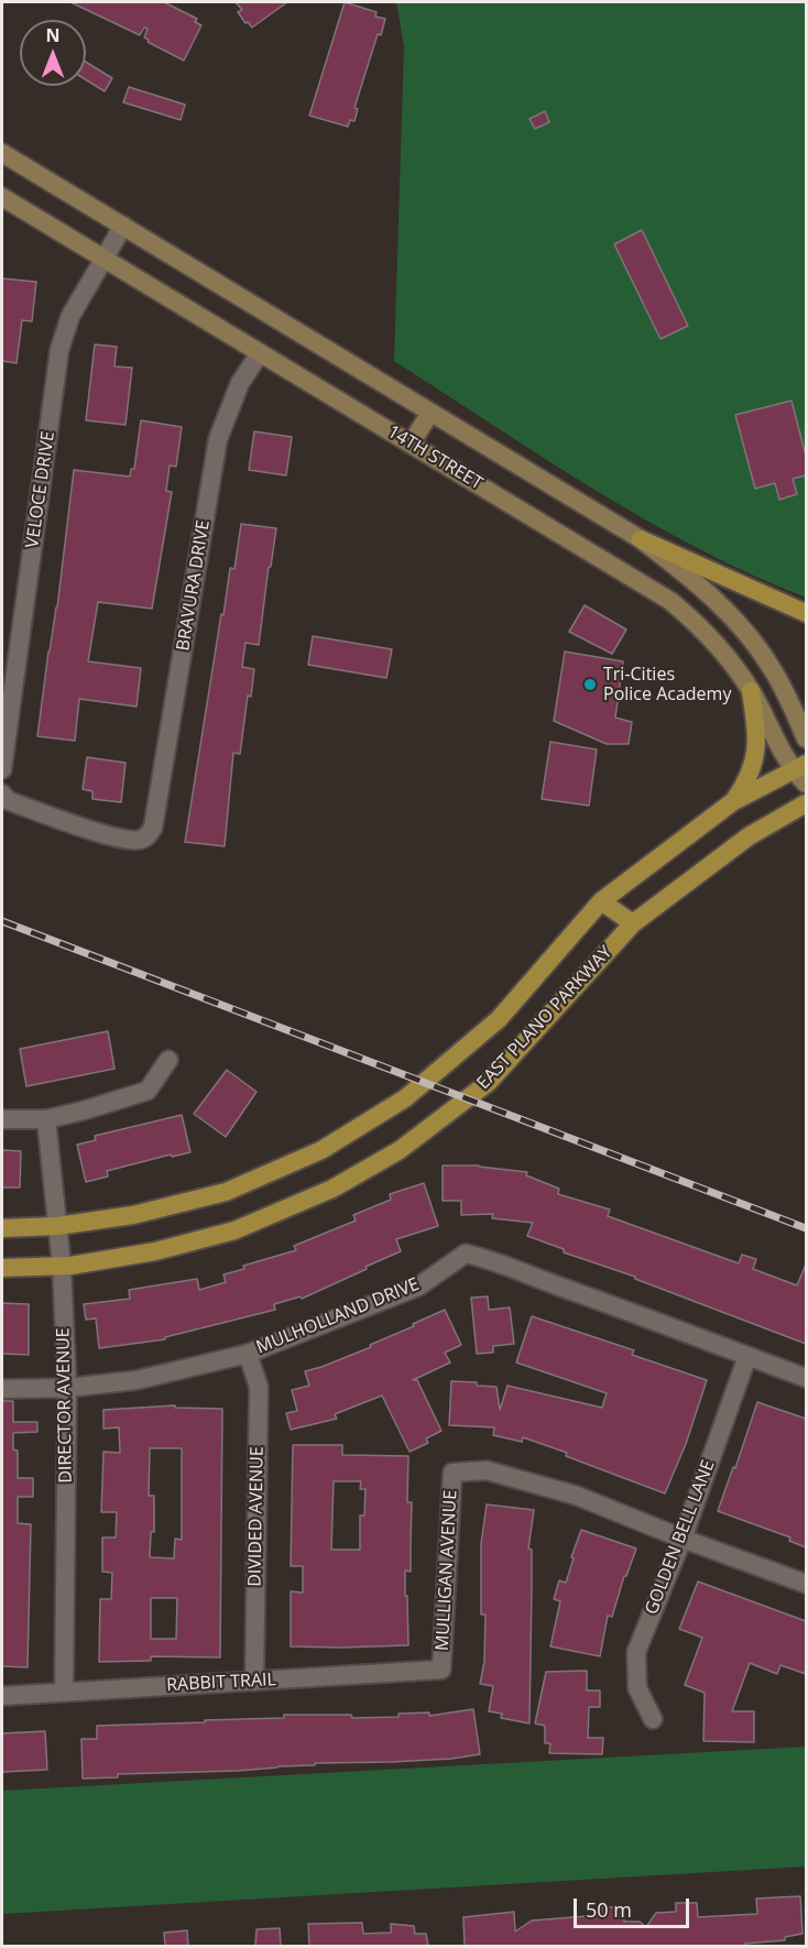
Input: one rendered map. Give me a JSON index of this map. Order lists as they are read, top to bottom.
{
  "streets": {
    "main road": ["14TH STREET", "EAST PLANO PARKWAY"],
    "street": [
      "VELOCE DRIVE",
      "BRAVURA DRIVE",
      "MULHOLLAND DRIVE",
      "DIRECTOR AVENUE",
      "DIVIDED AVENUE",
      "GOLDEN BELL LANE",
      "MULLIGAN AVENUE",
      "RABBIT TRAIL"
    ]
  },
  "crossings": [
    ["14TH STREET", "VELOCE DRIVE"],
    ["14TH STREET", "BRAVURA DRIVE"],
    ["14TH STREET", "EAST PLANO PARKWAY"],
    ["EAST PLANO PARKWAY", "DIRECTOR AVENUE"],
    ["MULHOLLAND DRIVE", "DIRECTOR AVENUE"],
    ["MULHOLLAND DRIVE", "DIVIDED AVENUE"],
    ["MULHOLLAND DRIVE", "GOLDEN BELL LANE"],
    ["DIRECTOR AVENUE", "RABBIT TRAIL"],
    ["DIVIDED AVENUE", "RABBIT TRAIL"],
    ["GOLDEN BELL LANE", "MULLIGAN AVENUE"],
    ["MULLIGAN AVENUE", "RABBIT TRAIL"]
  ],
  "places": ["Tri-Cities Police Academy"],
  "scale_bar": "50 m",
  "north": "top"
}
